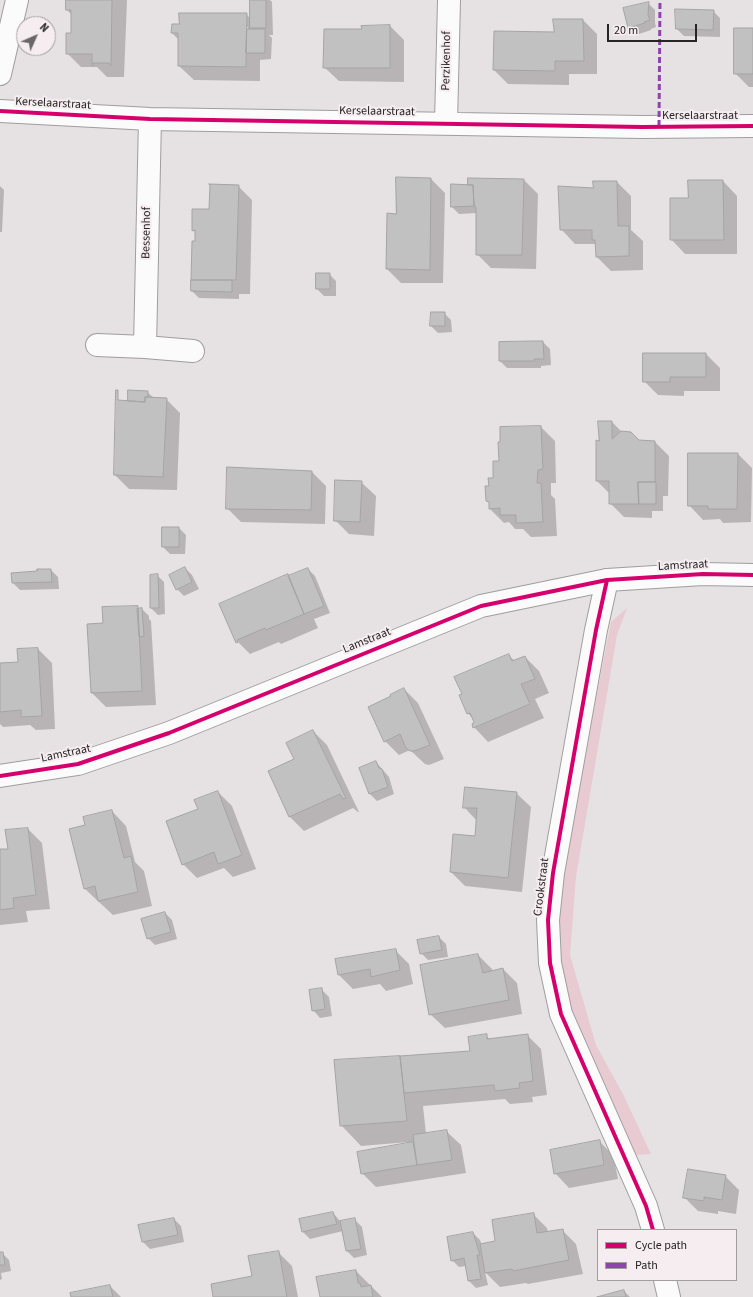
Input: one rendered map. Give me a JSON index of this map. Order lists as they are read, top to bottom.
{
  "streets": {
    "street": [
      "Perzikenhof",
      "Kerselaarstraat",
      "Bessenhof",
      "Lamstraat",
      "Crookstraat"
    ]
  },
  "crossings": [
    ["Perzikenhof", "Kerselaarstraat"],
    ["Kerselaarstraat", "Bessenhof"],
    ["Lamstraat", "Crookstraat"]
  ],
  "legend": ["Cycle path", "Path"],
  "scale_bar": "20 m",
  "north": "top right"
}
